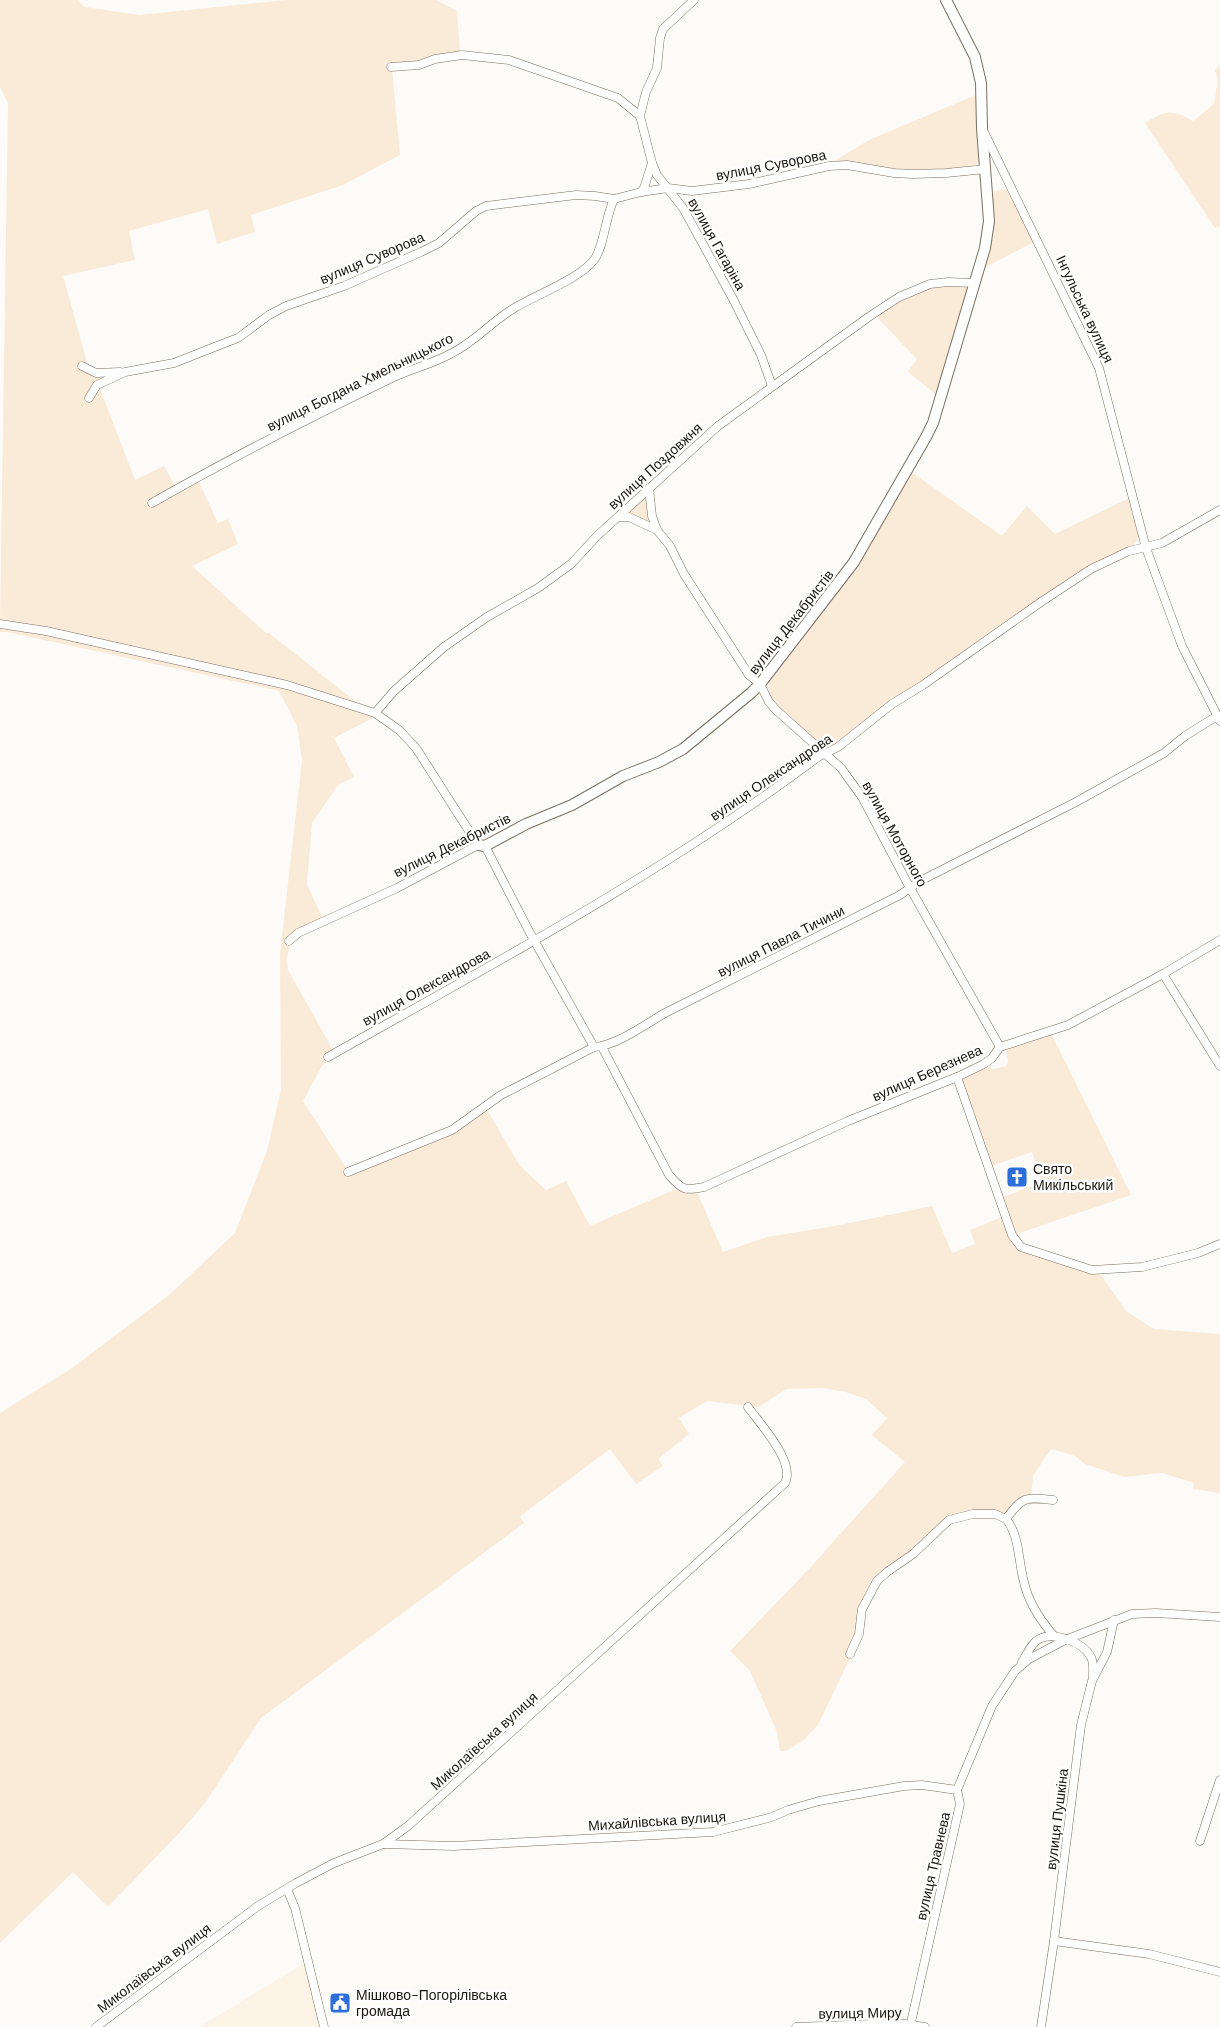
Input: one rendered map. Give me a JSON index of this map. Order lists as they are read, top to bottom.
{
  "streets": {
    "street": [
      "вулиця Суворова",
      "вулиця Гагаріна",
      "Інгульська вулиця",
      "вулиця Богдана Хмельницького",
      "вулиця Поздовжня",
      "вулиця Декабристів",
      "вулиця Олександрова",
      "вулиця Моторного",
      "вулиця Павла Тичини",
      "вулиця Березнева",
      "Миколаївська вулиця",
      "вулиця Пушкіна",
      "Михайлівська вулиця",
      "вулиця Травнева",
      "вулиця Миру"
    ]
  },
  "crossings": [
    ["вулиця Суворова", "вулиця Гагаріна"],
    ["вулиця Суворова", "вулиця Богдана Хмельницького"],
    ["вулиця Суворова", "вулиця Декабристів"],
    ["вулиця Гагаріна", "вулиця Поздовжня"],
    ["Інгульська вулиця", "вулиця Декабристів"],
    ["Інгульська вулиця", "вулиця Олександрова"],
    ["Інгульська вулиця", "вулиця Павла Тичини"],
    ["вулиця Поздовжня", "вулиця Декабристів"],
    ["вулиця Поздовжня", "вулиця Моторного"],
    ["вулиця Декабристів", "вулиця Моторного"],
    ["вулиця Олександрова", "вулиця Моторного"],
    ["вулиця Моторного", "вулиця Павла Тичини"],
    ["вулиця Моторного", "вулиця Березнева"],
    ["вулиця Павла Тичини", "вулиця Березнева"],
    ["Миколаївська вулиця", "Михайлівська вулиця"],
    ["вулиця Пушкіна", "вулиця Травнева"],
    ["Михайлівська вулиця", "вулиця Травнева"],
    ["вулиця Травнева", "вулиця Миру"]
  ],
  "places": {
    "church": ["Свято Микільський"],
    "public building": ["Мішково-Погорілівська громада"]
  }
}
